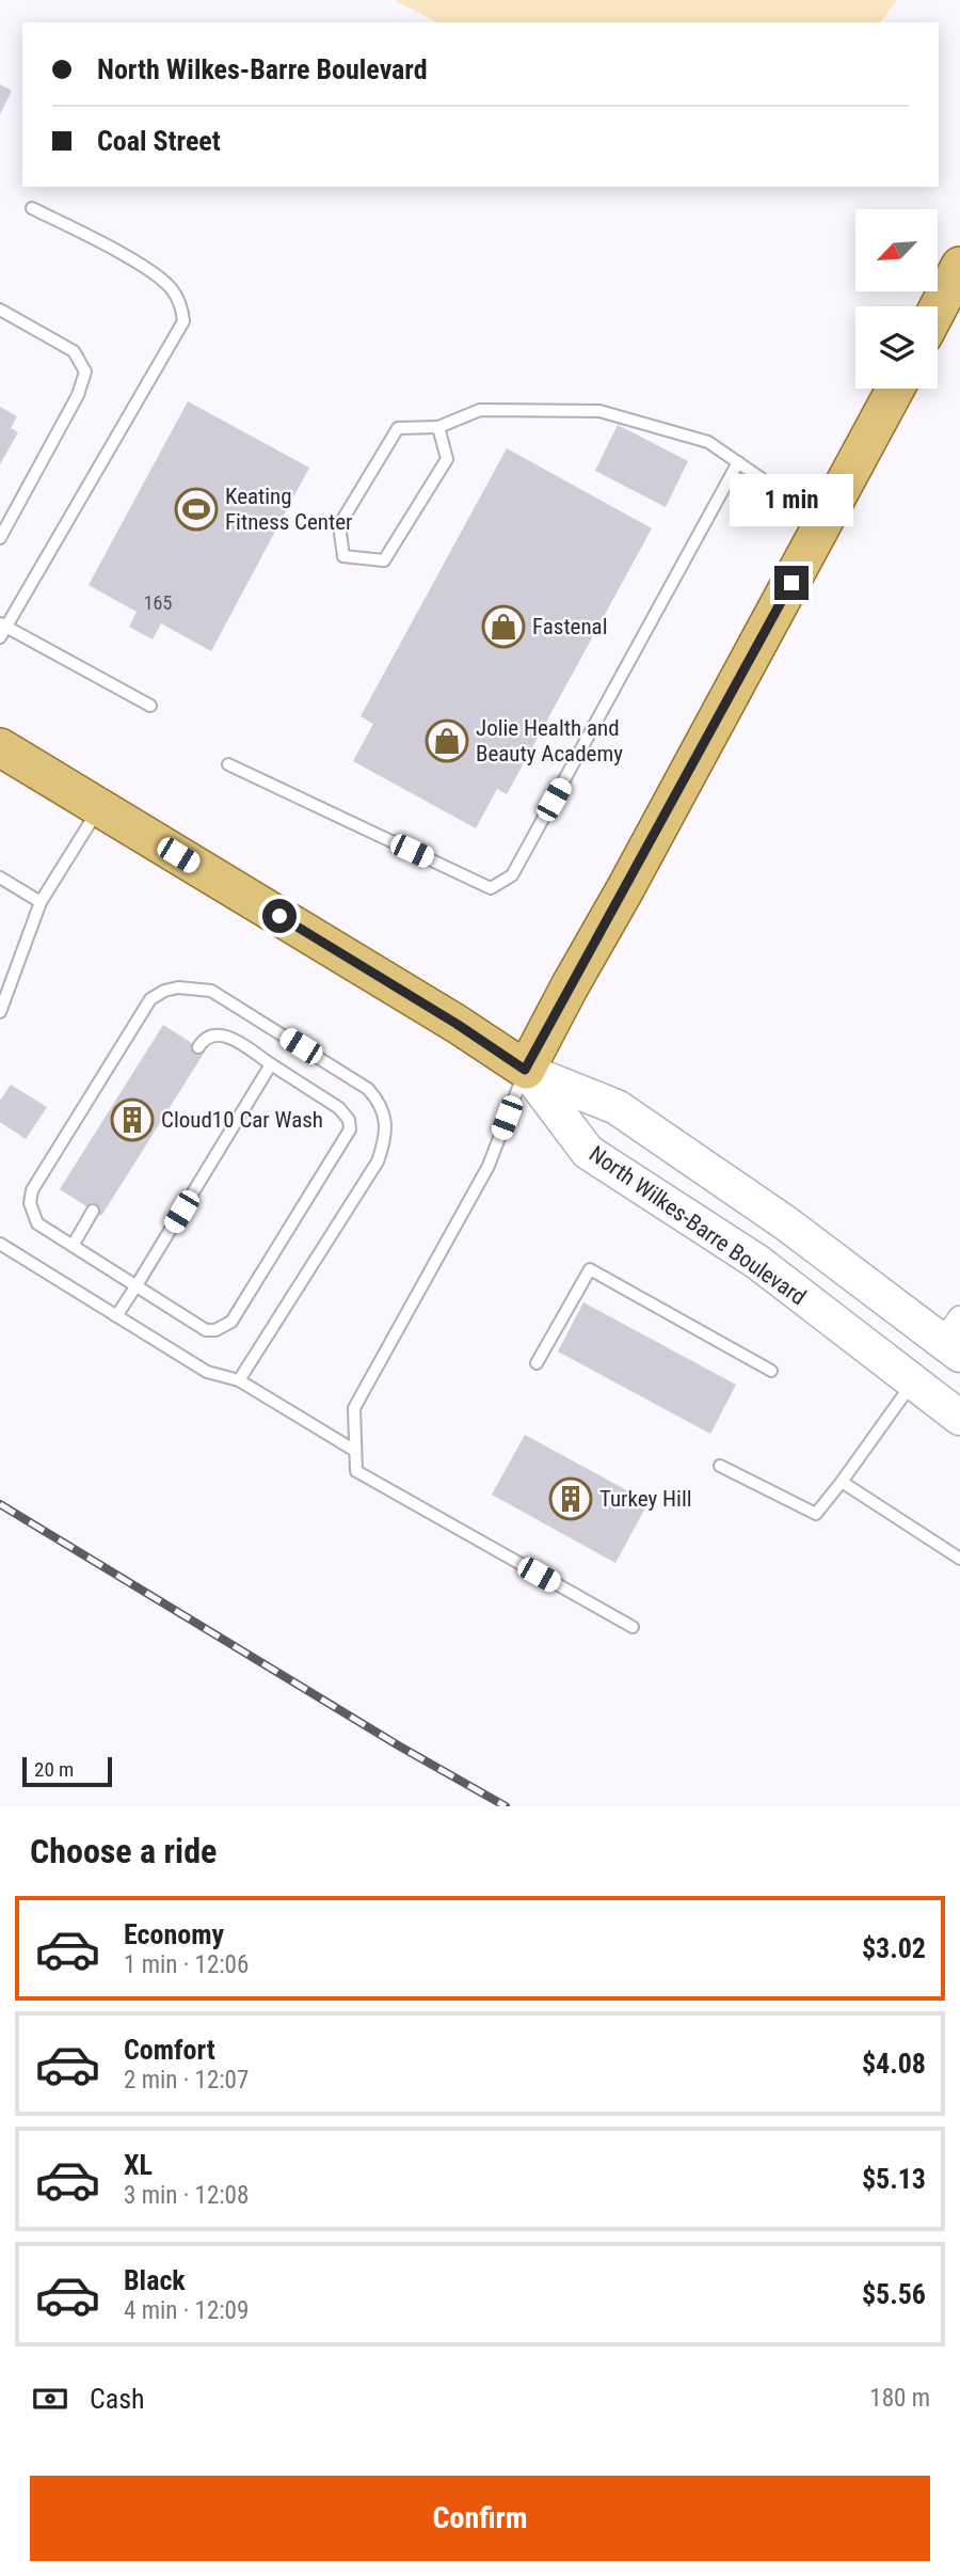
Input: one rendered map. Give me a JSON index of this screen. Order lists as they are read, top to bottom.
{
  "streets": {
    "main road": ["North Wilkes-Barre Boulevard"]
  },
  "places": {
    "sports": ["Keating Fitness Center"],
    "shop": ["Fastenal", "Jolie Health and Beauty Academy"],
    "building": ["Cloud10 Car Wash", "Turkey Hill"]
  },
  "house_numbers": ["165"],
  "scale_bar": "20 m",
  "north": "bottom left",
  "page": {
    "banner": ["North Wilkes-Barre Boulevard", "Coal Street"],
    "bubble": "1 min",
    "scale": "20 m",
    "heading": "Choose a ride",
    "list": [
      {
        "name": "Economy",
        "note": "1 min · 12:06",
        "value": "$3.02"
      },
      {
        "name": "Comfort",
        "note": "2 min · 12:07",
        "value": "$4.08"
      },
      {
        "name": "XL",
        "note": "3 min · 12:08",
        "value": "$5.13"
      },
      {
        "name": "Black",
        "note": "4 min · 12:09",
        "value": "$5.56"
      }
    ],
    "pay": ["Cash", "180 m"],
    "buttons": "Confirm"
  }
}
